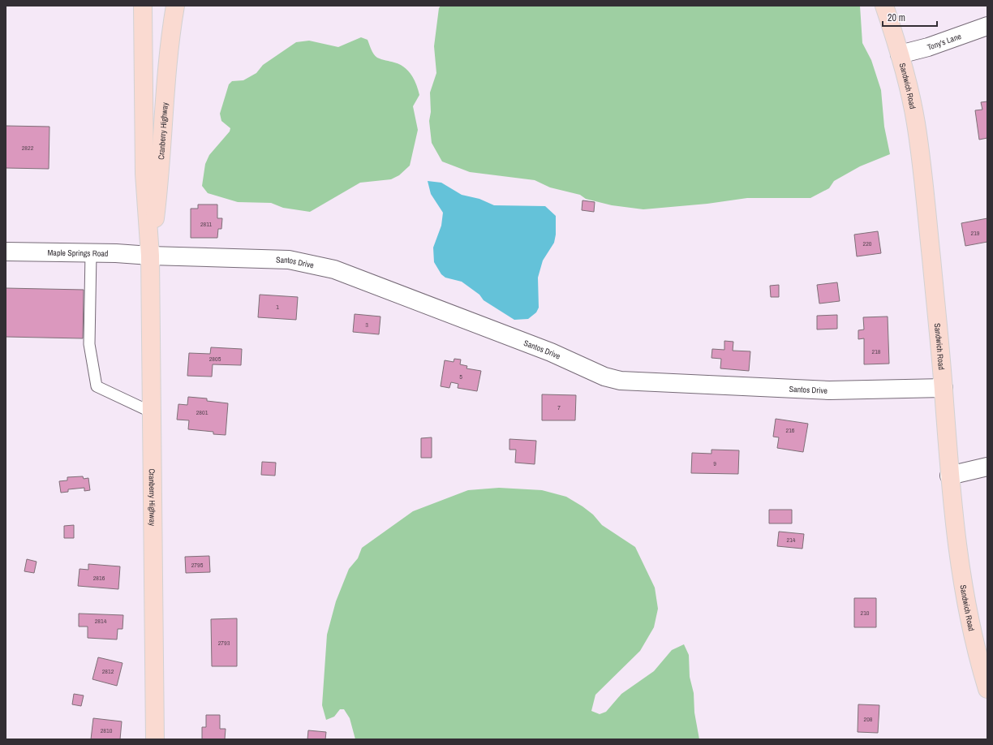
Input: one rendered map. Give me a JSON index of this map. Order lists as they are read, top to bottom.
{
  "streets": {
    "main road": ["Sandwich Road", "Cranberry Highway"],
    "street": ["Tony's Lane", "Maple Springs Road", "Santos Drive"]
  },
  "crossings": [
    ["Tony's Lane", "Sandwich Road"],
    ["Sandwich Road", "Santos Drive"],
    ["Cranberry Highway", "Maple Springs Road"],
    ["Cranberry Highway", "Santos Drive"],
    ["Maple Springs Road", "Santos Drive"]
  ],
  "house_numbers": [
    "2822",
    "2811",
    "219",
    "220",
    "1",
    "3",
    "218",
    "2805",
    "5",
    "7",
    "2801",
    "216",
    "9",
    "214",
    "2795",
    "2816",
    "210",
    "2814",
    "2793",
    "2812",
    "208",
    "2810"
  ],
  "scale_bar": "20 m"
}
